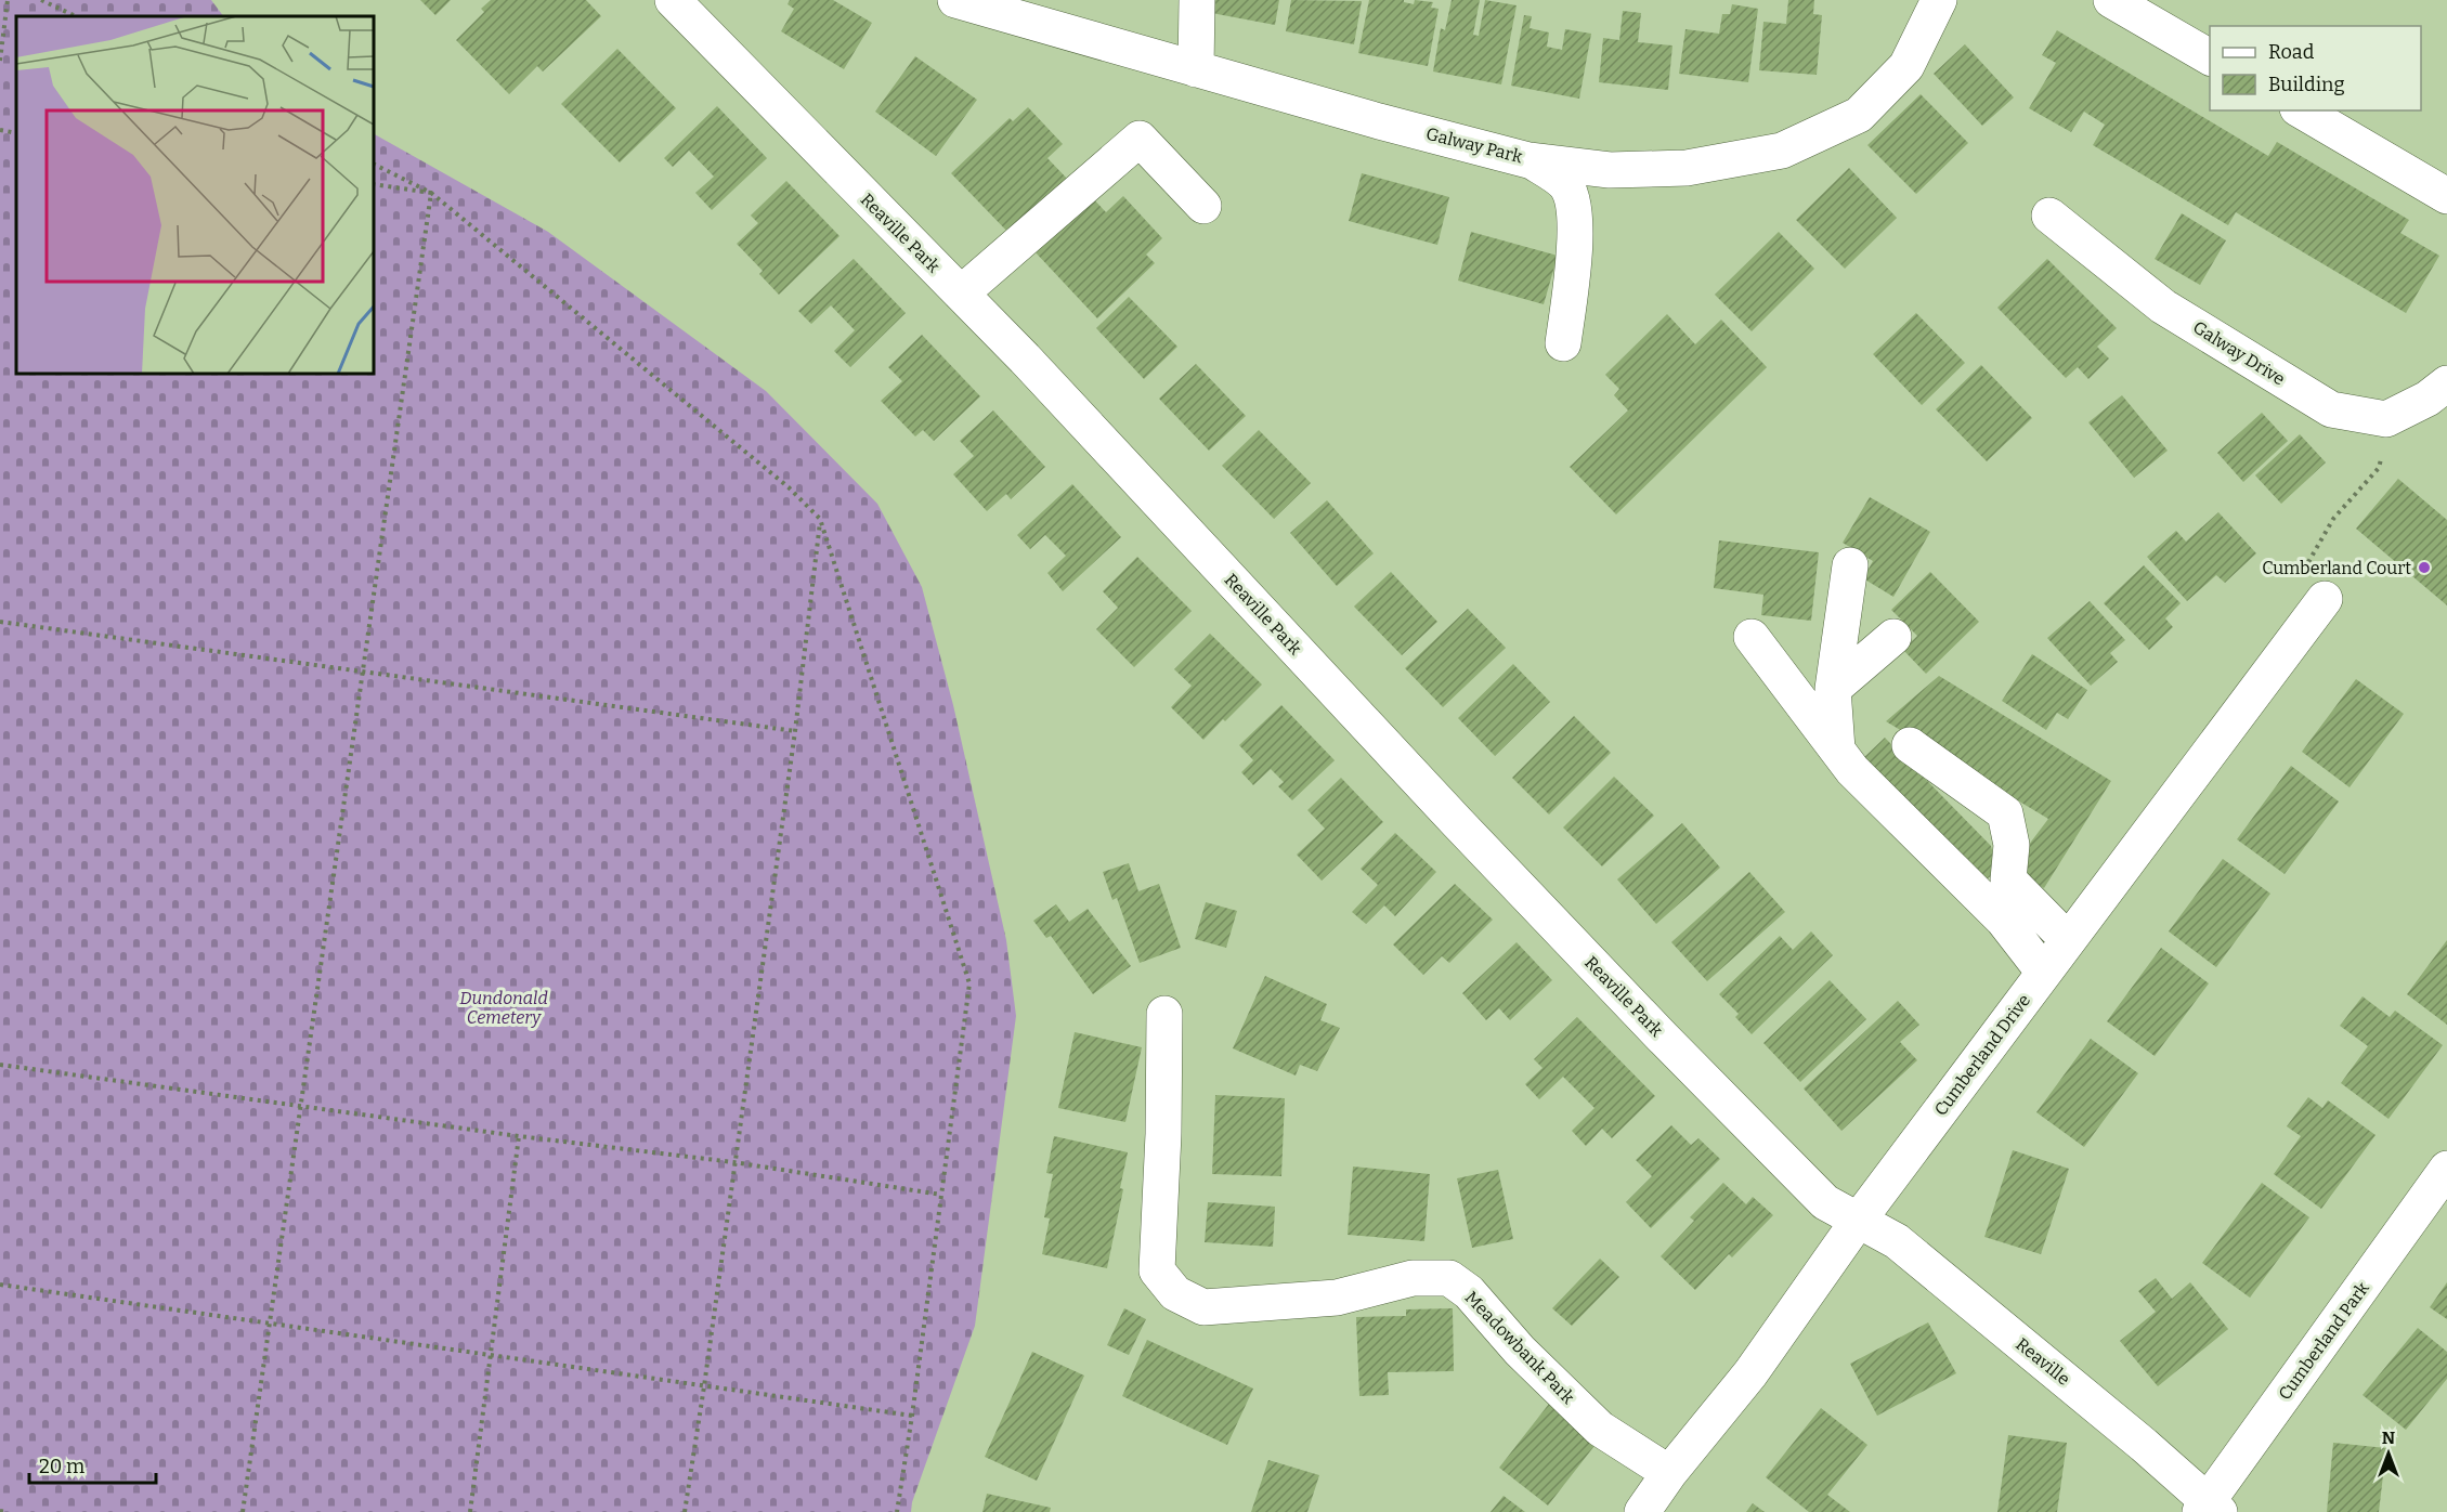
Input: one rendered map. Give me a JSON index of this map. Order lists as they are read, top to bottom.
{
  "streets": {
    "street": [
      "Galway Park",
      "Reaville Park",
      "Galway Drive",
      "Cumberland Drive",
      "Cumberland Park",
      "Meadowbank Park",
      "Reaville"
    ]
  },
  "crossings": [
    ["Reaville Park", "Cumberland Drive"],
    ["Reaville Park", "Reaville"],
    ["Cumberland Drive", "Meadowbank Park"],
    ["Cumberland Drive", "Reaville"],
    ["Cumberland Park", "Reaville"]
  ],
  "parks": ["Dundonald Cemetery"],
  "places": ["Cumberland Court"],
  "legend": ["Road", "Building"],
  "scale_bar": "20 m",
  "north": "top"
}
